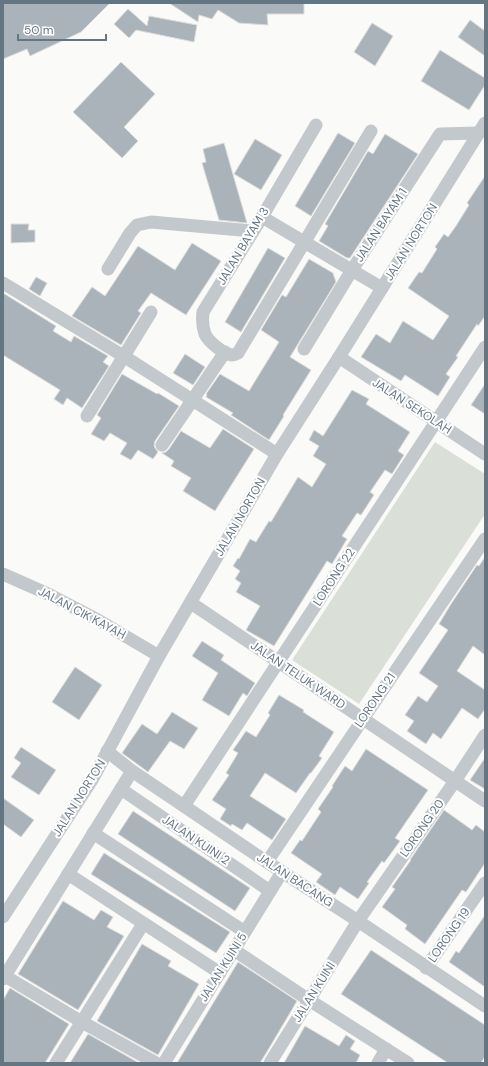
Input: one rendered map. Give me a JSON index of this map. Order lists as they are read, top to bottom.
{
  "streets": {
    "street": [
      "JALAN BAYAM 1",
      "JALAN NORTON",
      "JALAN BAYAM 3",
      "JALAN SEKOLAH",
      "LORONG 22",
      "JALAN CIK KAYAH",
      "JALAN TELUK WARD",
      "LORONG 21",
      "LORONG 20",
      "JALAN KUINI 2",
      "JALAN BACANG",
      "LORONG 19",
      "JALAN KUINI 5",
      "JALAN KUINI"
    ]
  },
  "crossings": [
    ["JALAN BAYAM 1", "JALAN NORTON"],
    ["JALAN NORTON", "JALAN SEKOLAH"],
    ["JALAN NORTON", "JALAN CIK KAYAH"],
    ["JALAN NORTON", "JALAN TELUK WARD"],
    ["JALAN NORTON", "JALAN BACANG"],
    ["JALAN SEKOLAH", "LORONG 22"],
    ["LORONG 22", "JALAN TELUK WARD"],
    ["LORONG 22", "JALAN BACANG"],
    ["JALAN TELUK WARD", "LORONG 21"],
    ["JALAN TELUK WARD", "LORONG 20"],
    ["LORONG 21", "JALAN BACANG"],
    ["LORONG 20", "JALAN BACANG"],
    ["LORONG 20", "JALAN KUINI"],
    ["JALAN KUINI 2", "JALAN KUINI 5"],
    ["JALAN BACANG", "LORONG 19"],
    ["JALAN BACANG", "JALAN KUINI 5"],
    ["JALAN BACANG", "JALAN KUINI"]
  ],
  "scale_bar": "50 m"
}
